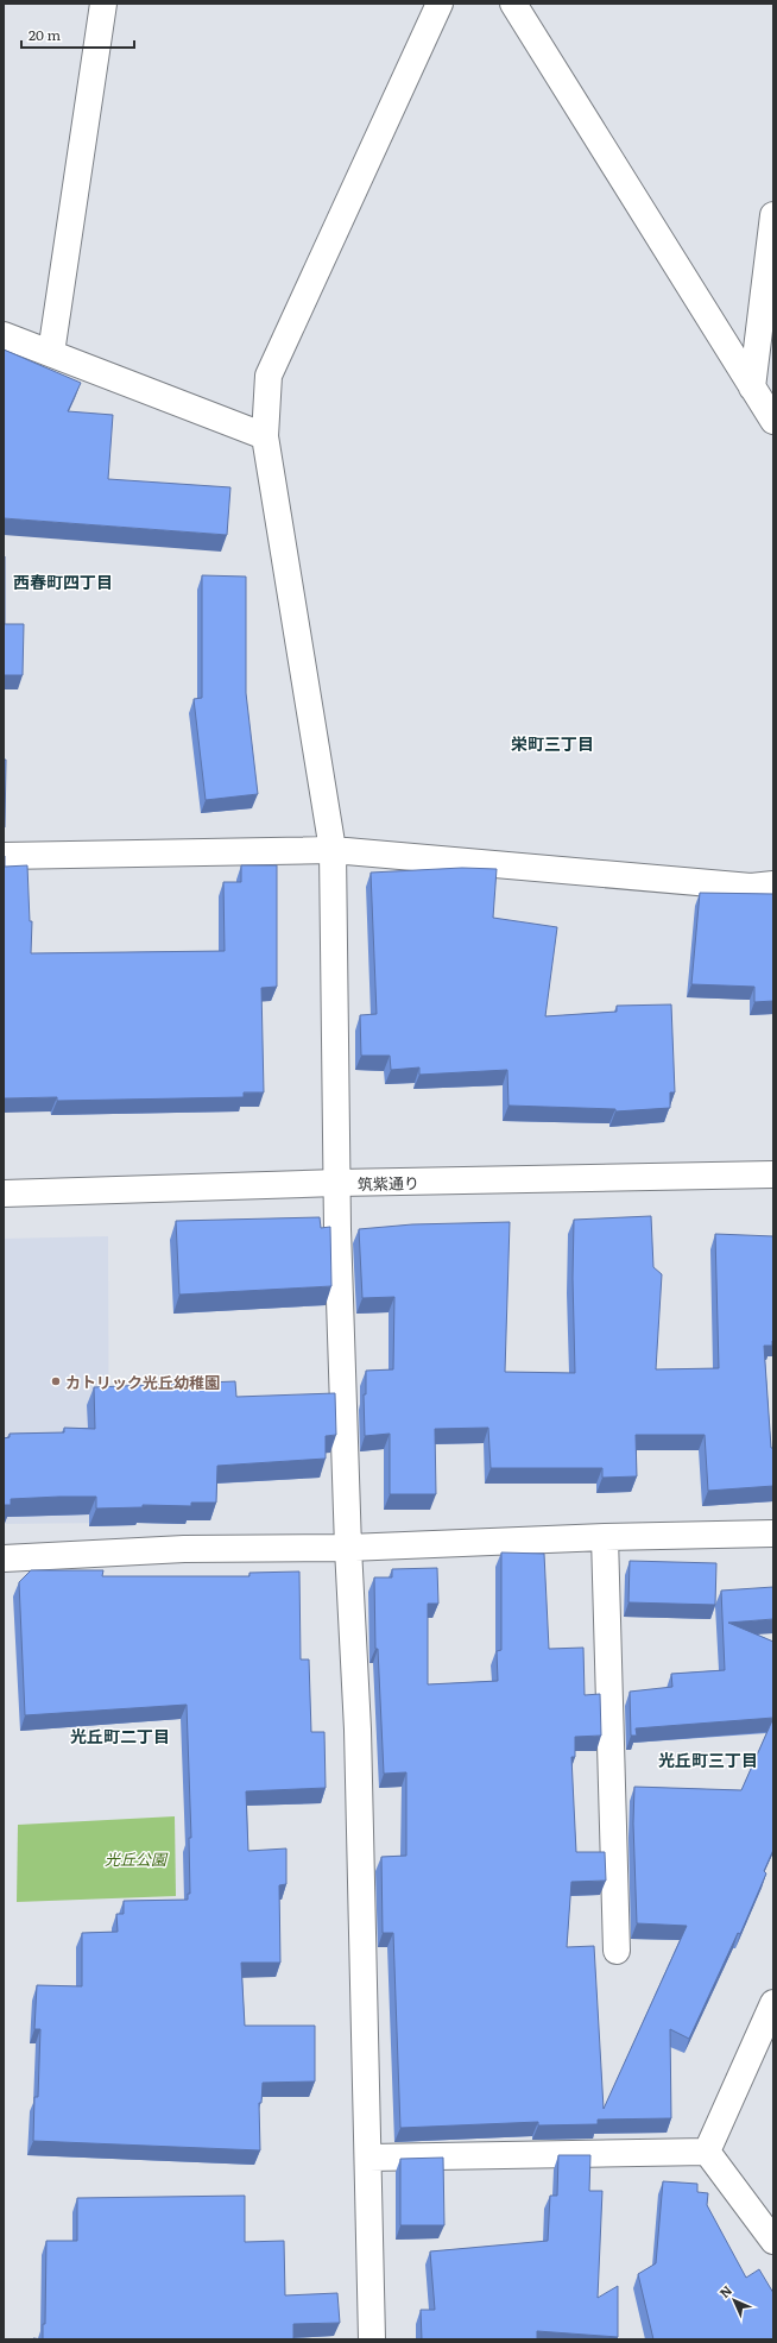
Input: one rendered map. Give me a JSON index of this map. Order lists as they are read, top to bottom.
{
  "streets": {
    "street": ["筑紫通り"]
  },
  "districts": [
    "西春町四丁目",
    "栄町三丁目",
    "光丘町二丁目",
    "光丘町三丁目"
  ],
  "parks": ["光丘公園"],
  "places": ["カトリック光丘幼稚園"],
  "scale_bar": "20 m",
  "north": "top left"
}
